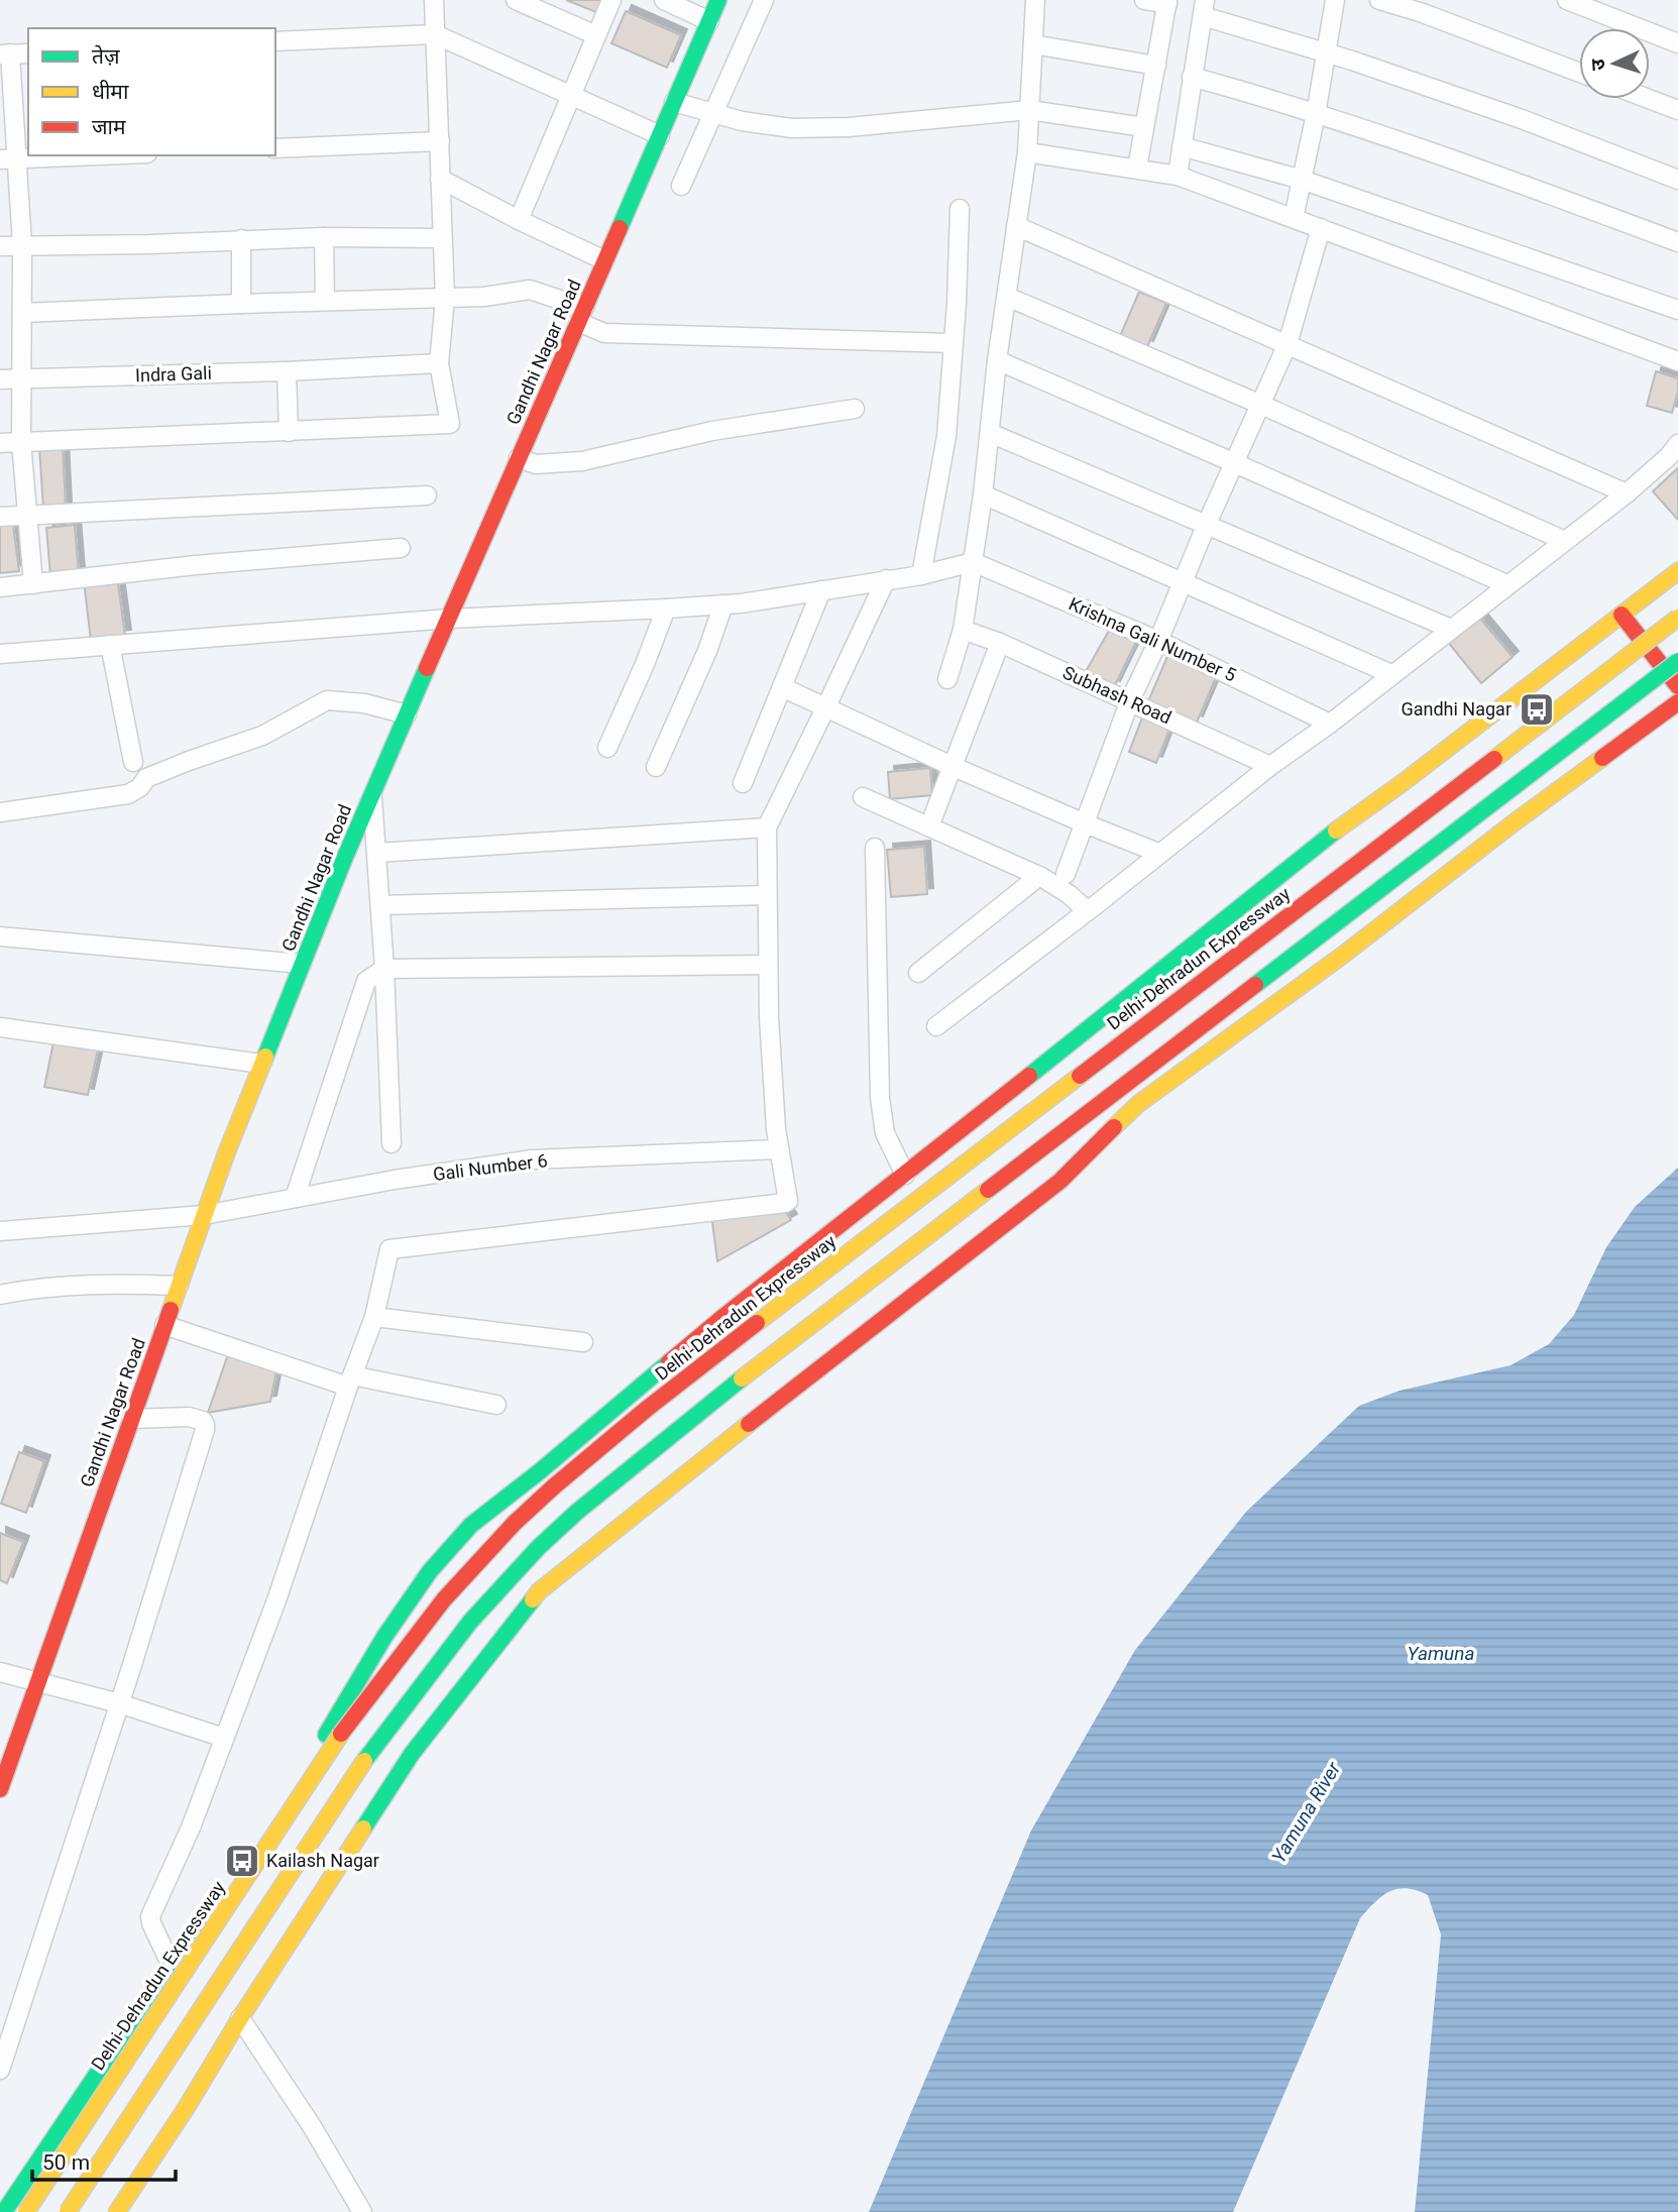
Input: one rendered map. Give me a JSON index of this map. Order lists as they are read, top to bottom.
{
  "streets": {
    "main road": ["Gandhi Nagar Road", "Delhi-Dehradun Expressway"],
    "street": [
      "Indra Gali",
      "Krishna Gali Number 5",
      "Subhash Road",
      "Gali Number 6"
    ]
  },
  "crossings": [
    ["Gandhi Nagar Road", "Gali Number 6"]
  ],
  "water": ["Yamuna", "Yamuna River"],
  "places": {
    "bus stop": ["Gandhi Nagar", "Kailash Nagar"]
  },
  "legend": ["तेज़", "धीमा", "जाम"],
  "scale_bar": "50 m",
  "north": "left"
}
